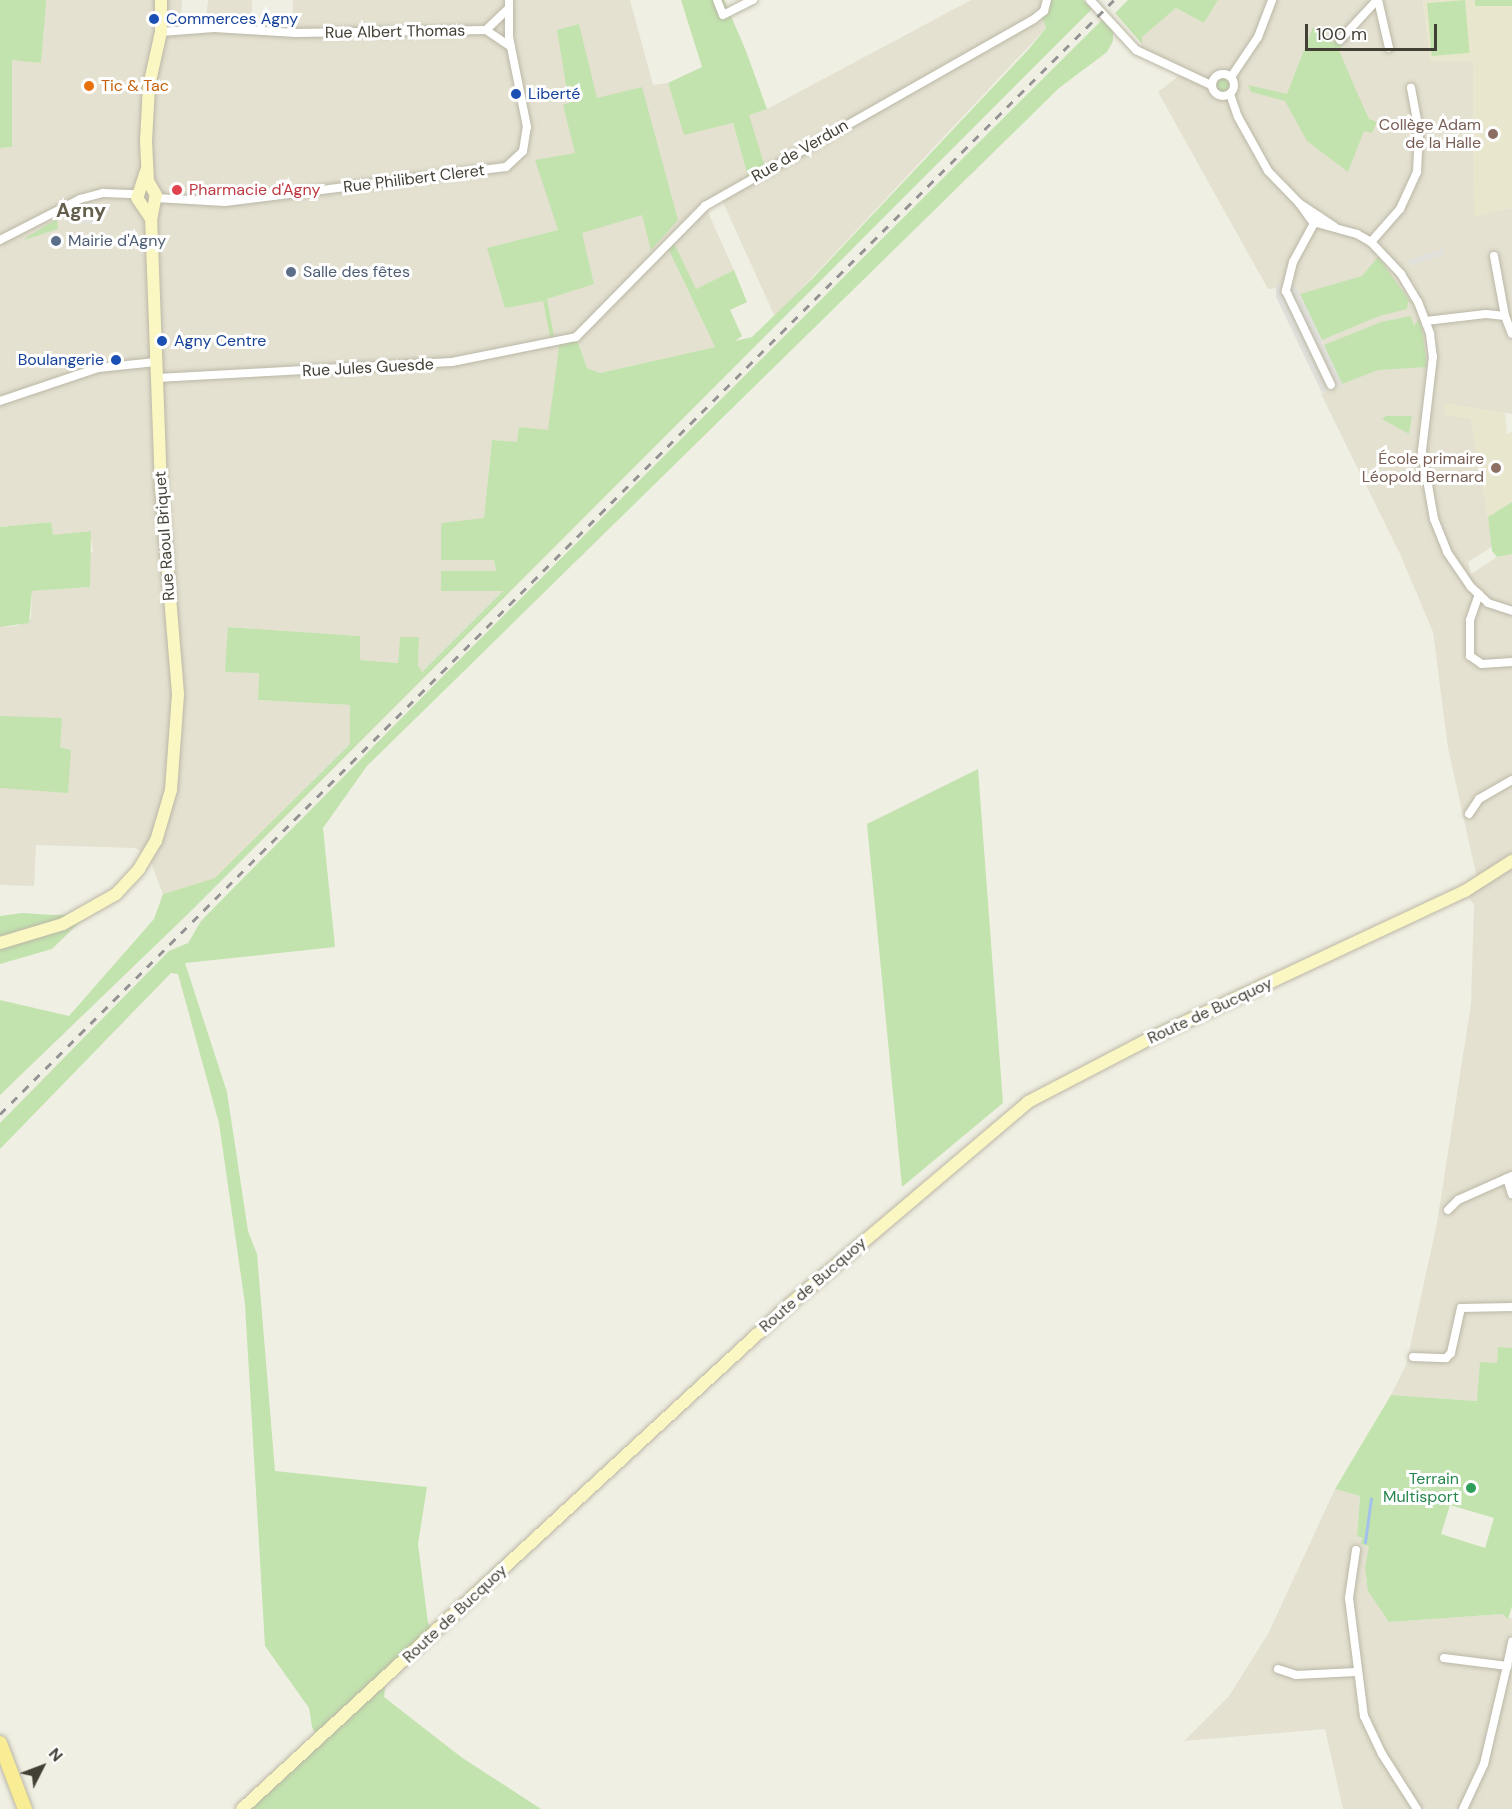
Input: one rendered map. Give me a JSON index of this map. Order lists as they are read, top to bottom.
{
  "streets": {
    "main road": ["Rue Raoul Briquet", "Route de Bucquoy"],
    "street": [
      "Rue Albert Thomas",
      "Rue de Verdun",
      "Rue Philibert Cleret",
      "Rue Jules Guesde"
    ]
  },
  "crossings": [
    ["Rue Albert Thomas", "Rue Philibert Cleret"],
    ["Rue Albert Thomas", "Rue Raoul Briquet"],
    ["Rue de Verdun", "Rue Jules Guesde"],
    ["Rue Philibert Cleret", "Rue Raoul Briquet"],
    ["Rue Jules Guesde", "Rue Raoul Briquet"]
  ],
  "districts": ["Agny"],
  "places": [
    "Commerces Agny",
    "Tic & Tac",
    "Liberté",
    "Collège Adam de la Halle",
    "Pharmacie d'Agny",
    "Mairie d'Agny",
    "Salle des fêtes",
    "Agny Centre",
    "Boulangerie",
    "École primaire Léopold Bernard",
    "Terrain Multisport"
  ],
  "scale_bar": "100 m",
  "north": "top right"
}
